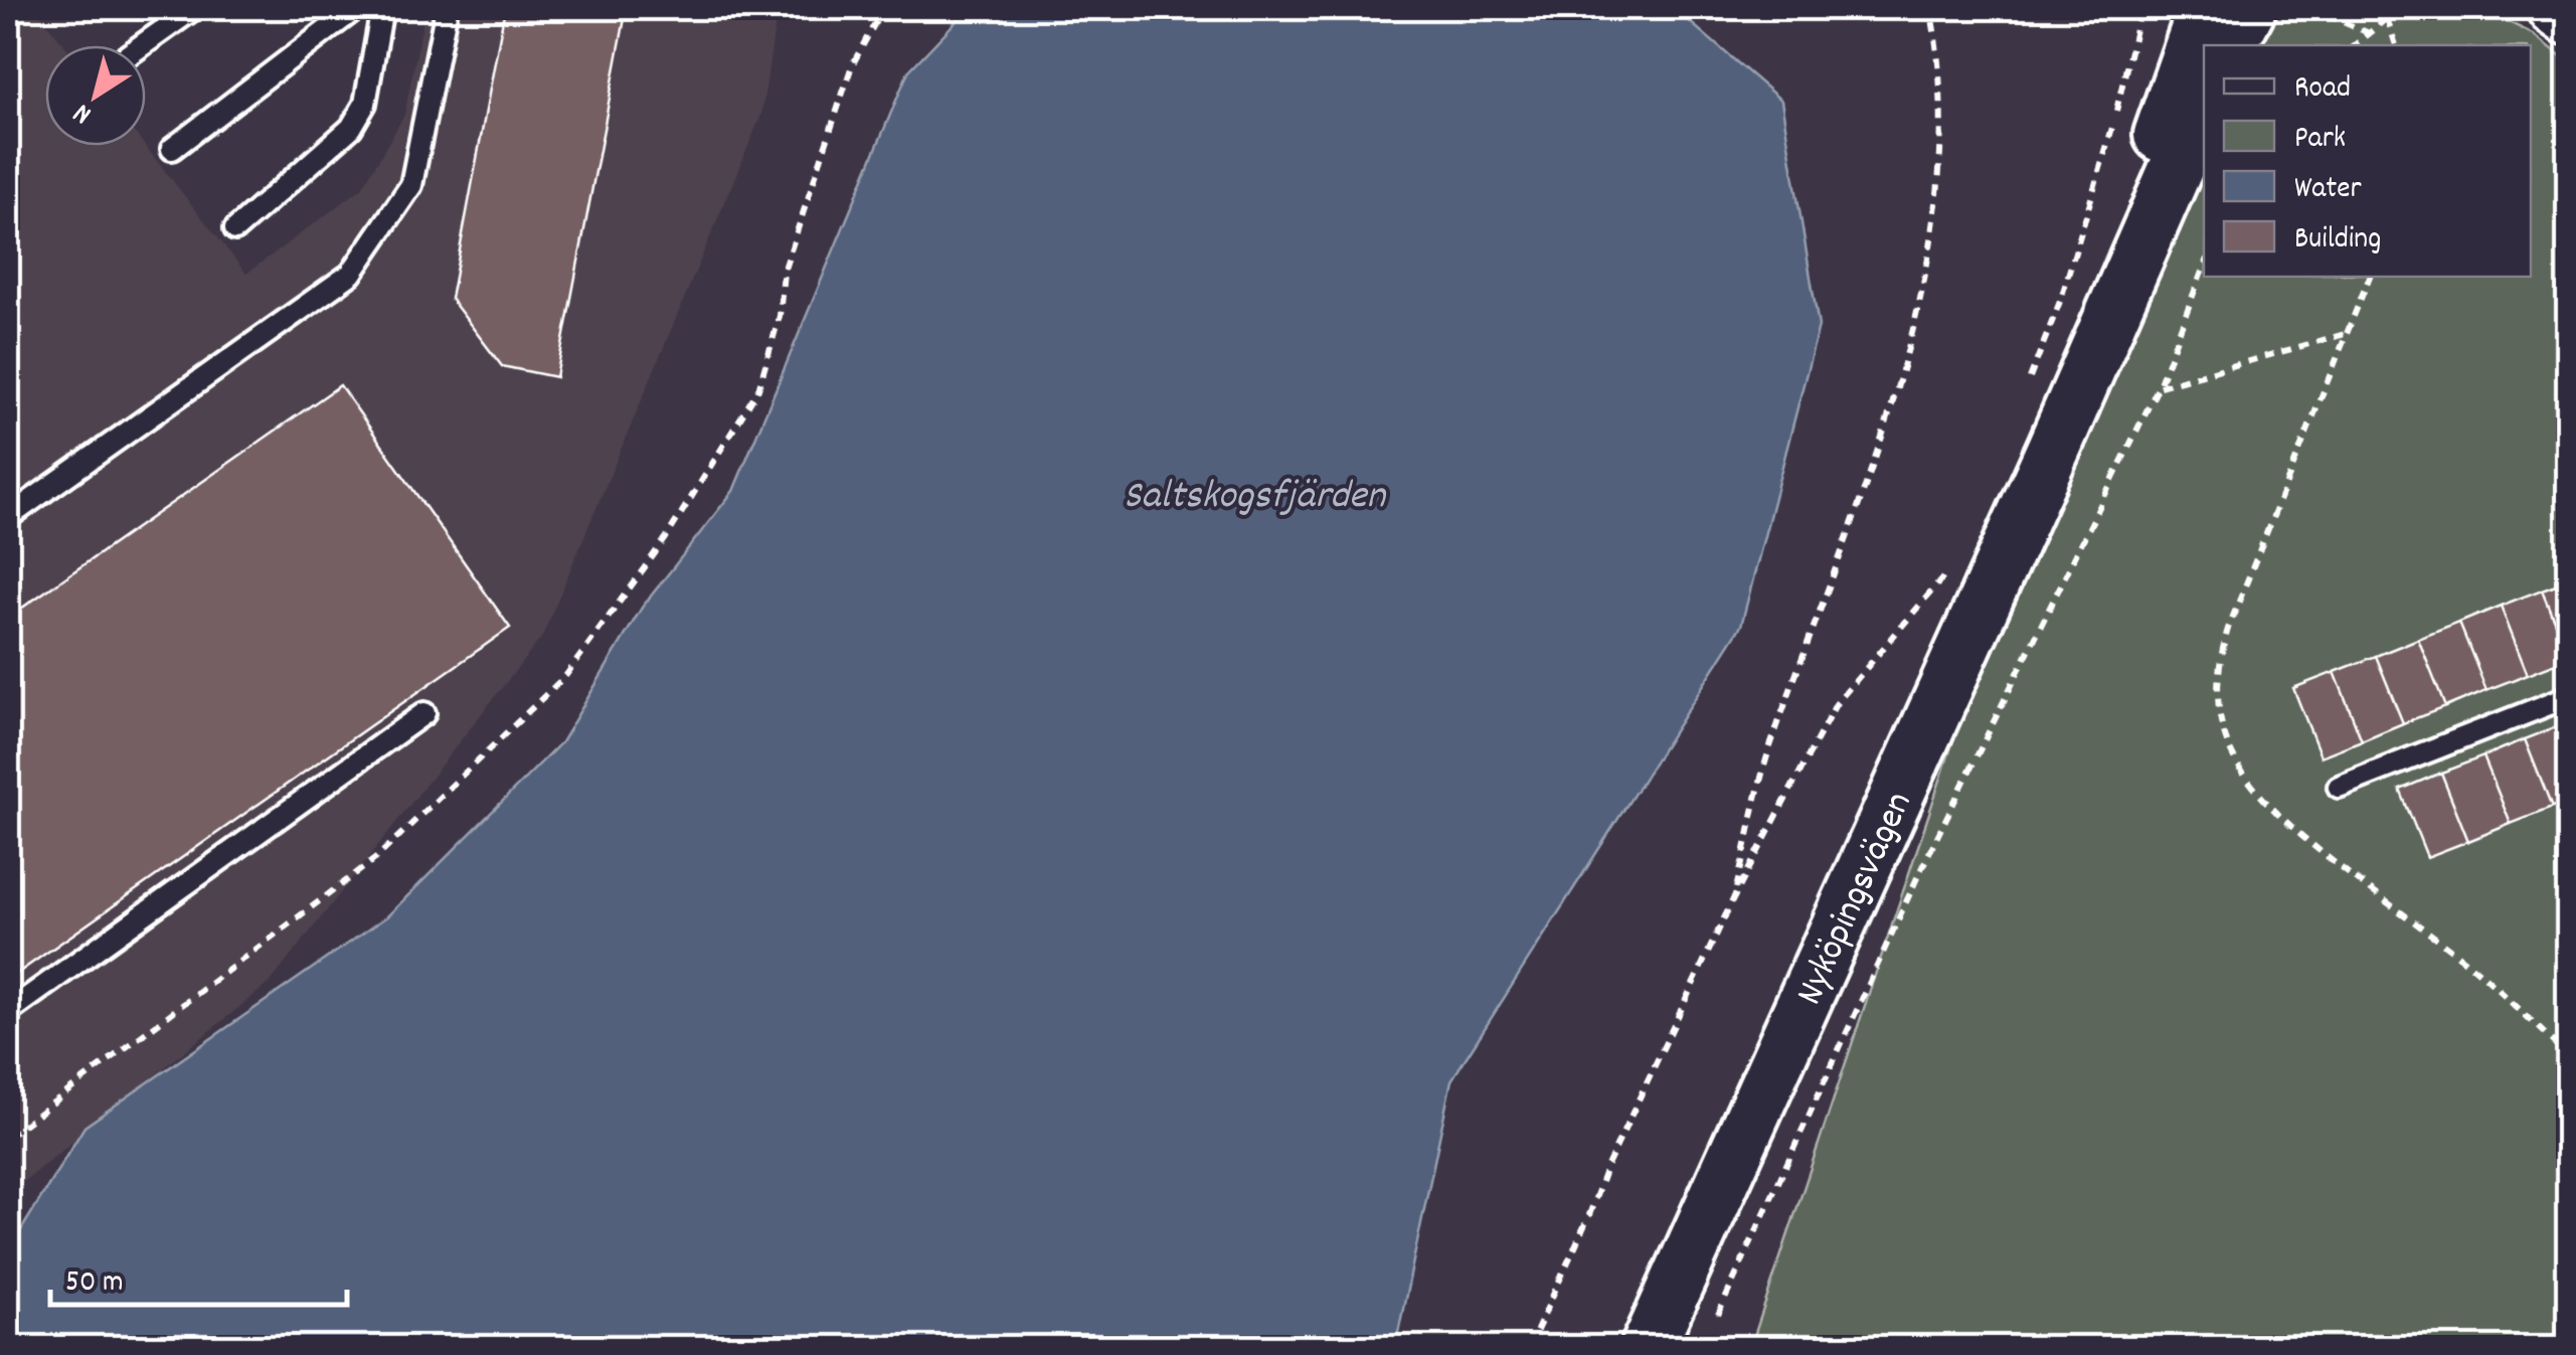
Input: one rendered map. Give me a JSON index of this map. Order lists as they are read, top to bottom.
{
  "streets": {
    "main road": ["Nyköpingsvägen"]
  },
  "water": ["Saltskogsfjärden"],
  "legend": [
    "Road",
    "Park",
    "Water",
    "Building"
  ],
  "scale_bar": "50 m",
  "north": "bottom left"
}
